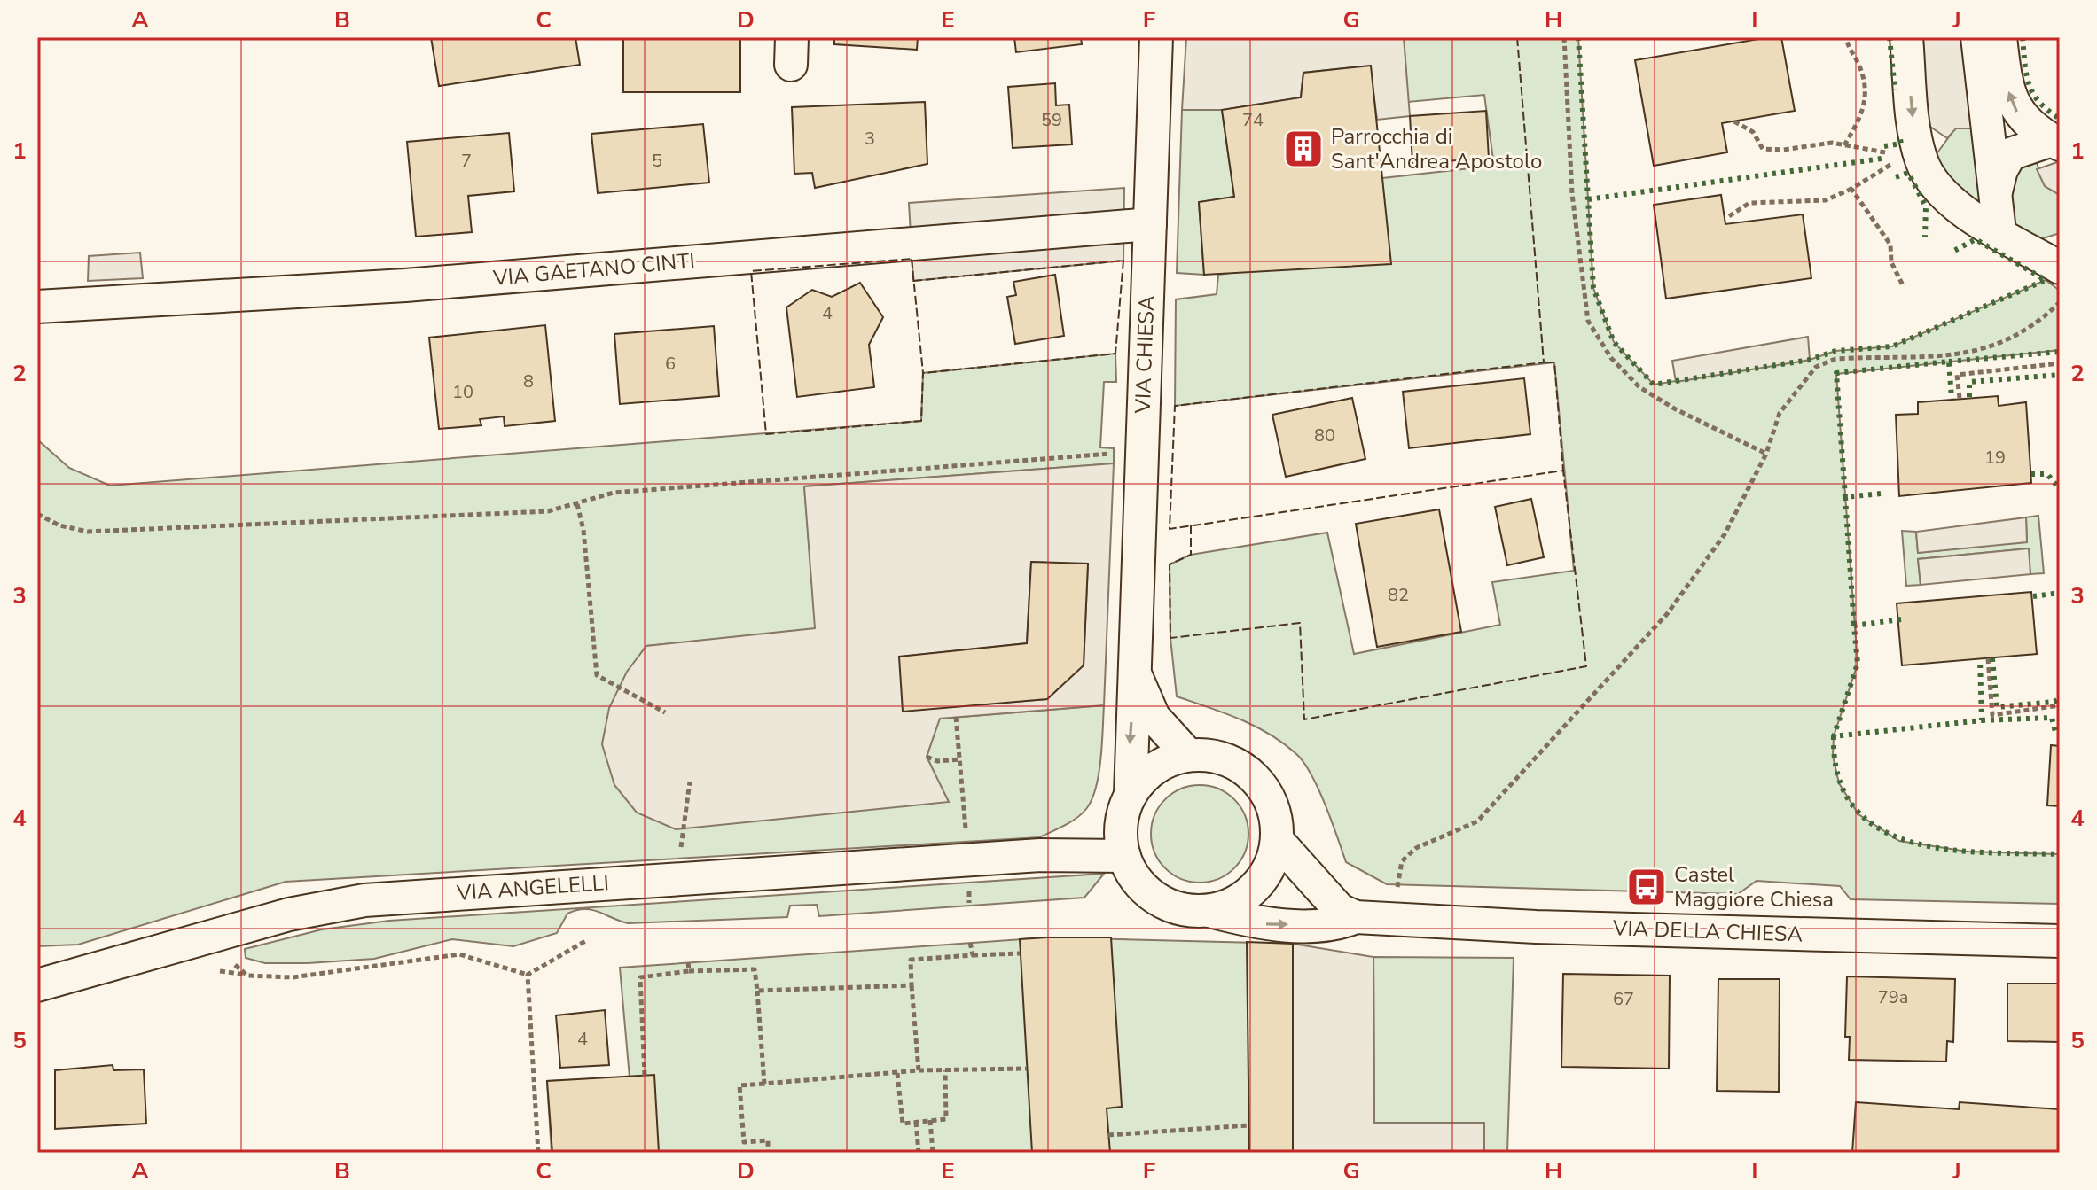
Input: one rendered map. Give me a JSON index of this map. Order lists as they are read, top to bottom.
{
  "streets": {
    "street": [
      "VIA GAETANO CINTI",
      "VIA CHIESA",
      "VIA ANGELELLI",
      "VIA DELLA CHIESA"
    ]
  },
  "crossings": [
    ["VIA GAETANO CINTI", "VIA CHIESA"],
    ["VIA CHIESA", "VIA ANGELELLI"],
    ["VIA CHIESA", "VIA DELLA CHIESA"],
    ["VIA ANGELELLI", "VIA DELLA CHIESA"]
  ],
  "places": {
    "building": ["Parrocchia di Sant'Andrea Apostolo"],
    "bus stop": ["Castel Maggiore Chiesa"]
  },
  "house_numbers": [
    "59",
    "74",
    "3",
    "7",
    "5",
    "4",
    "6",
    "8",
    "10",
    "80",
    "19",
    "82",
    "79a",
    "67",
    "4"
  ],
  "grid": {
    "columns": [
      "A",
      "B",
      "C",
      "D",
      "E",
      "F",
      "G",
      "H",
      "I",
      "J"
    ],
    "rows": [
      "1",
      "2",
      "3",
      "4",
      "5"
    ]
  }
}
